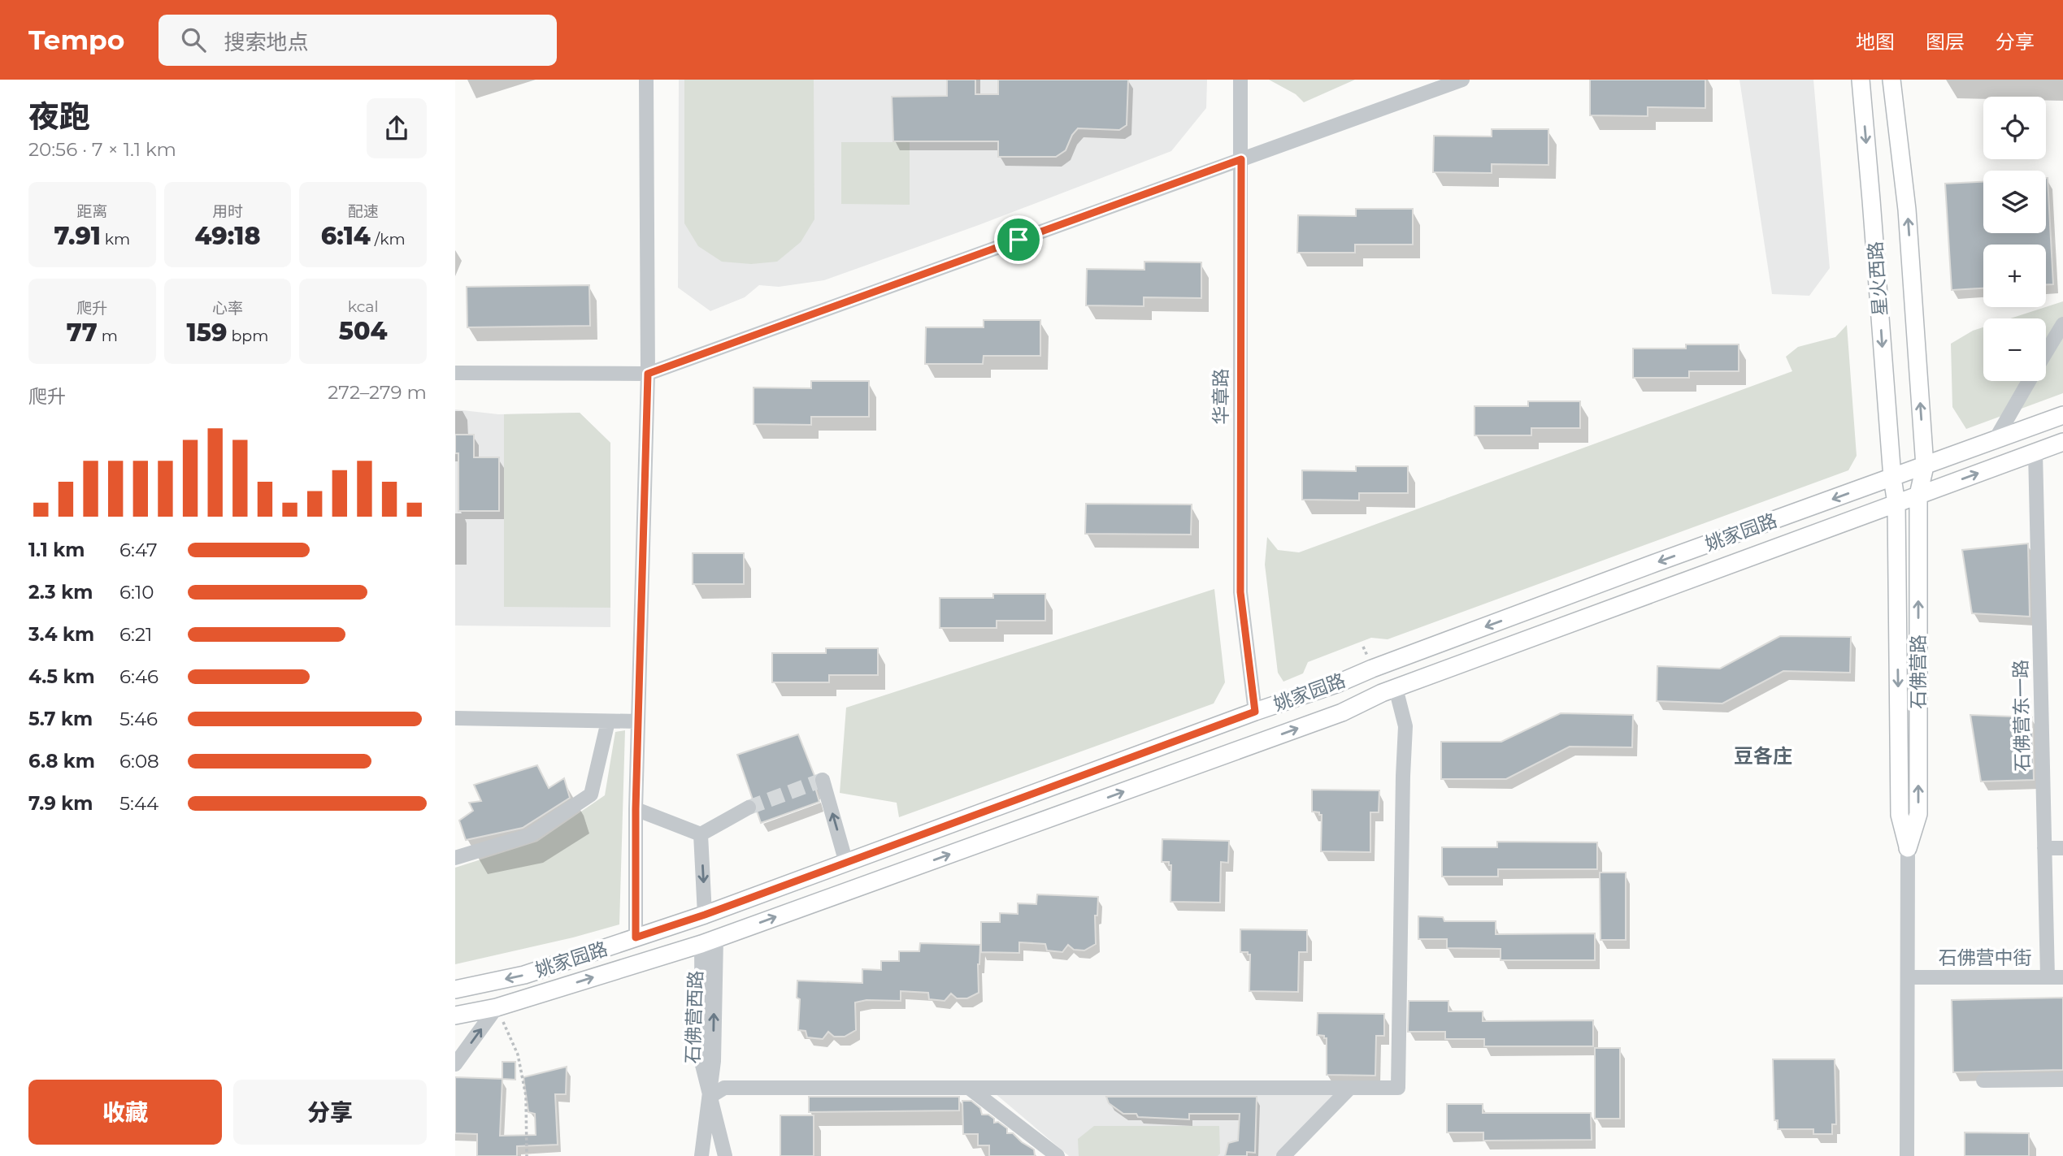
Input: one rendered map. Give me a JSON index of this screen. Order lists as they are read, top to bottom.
{
  "streets": {
    "main road": ["星火西路", "姚家园路", "石佛营路"],
    "street": [
      "华章路",
      "石佛营东一路",
      "石佛营中街",
      "石佛营西路"
    ]
  },
  "crossings": [
    ["星火西路", "姚家园路"],
    ["星火西路", "石佛营路"],
    ["华章路", "姚家园路"],
    ["姚家园路", "石佛营路"],
    ["姚家园路", "石佛营东一路"],
    ["姚家园路", "石佛营西路"],
    ["石佛营路", "石佛营中街"],
    ["石佛营东一路", "石佛营中街"]
  ],
  "districts": ["豆各庄"],
  "page": {
    "header": "Tempo",
    "search": "搜索地点",
    "nav": ["地图", "图层", "分享"],
    "heading": ["夜跑", "20:56 · 7 × 1.1 km"],
    "map_buttons": ["+", "−"],
    "stats": [
      ["距离", "7.91 km"],
      ["用时", "49:18"],
      ["配速", "6:14 /km"],
      ["爬升", "77 m"],
      ["心率", "159 bpm"],
      ["kcal", "504"]
    ],
    "chart": ["爬升", "272–279 m"],
    "list": [
      {
        "name": "1.1 km",
        "note": "6:47"
      },
      {
        "name": "2.3 km",
        "note": "6:10"
      },
      {
        "name": "3.4 km",
        "note": "6:21"
      },
      {
        "name": "4.5 km",
        "note": "6:46"
      },
      {
        "name": "5.7 km",
        "note": "5:46"
      },
      {
        "name": "6.8 km",
        "note": "6:08"
      },
      {
        "name": "7.9 km",
        "note": "5:44"
      }
    ],
    "buttons": ["收藏", "分享"]
  }
}
